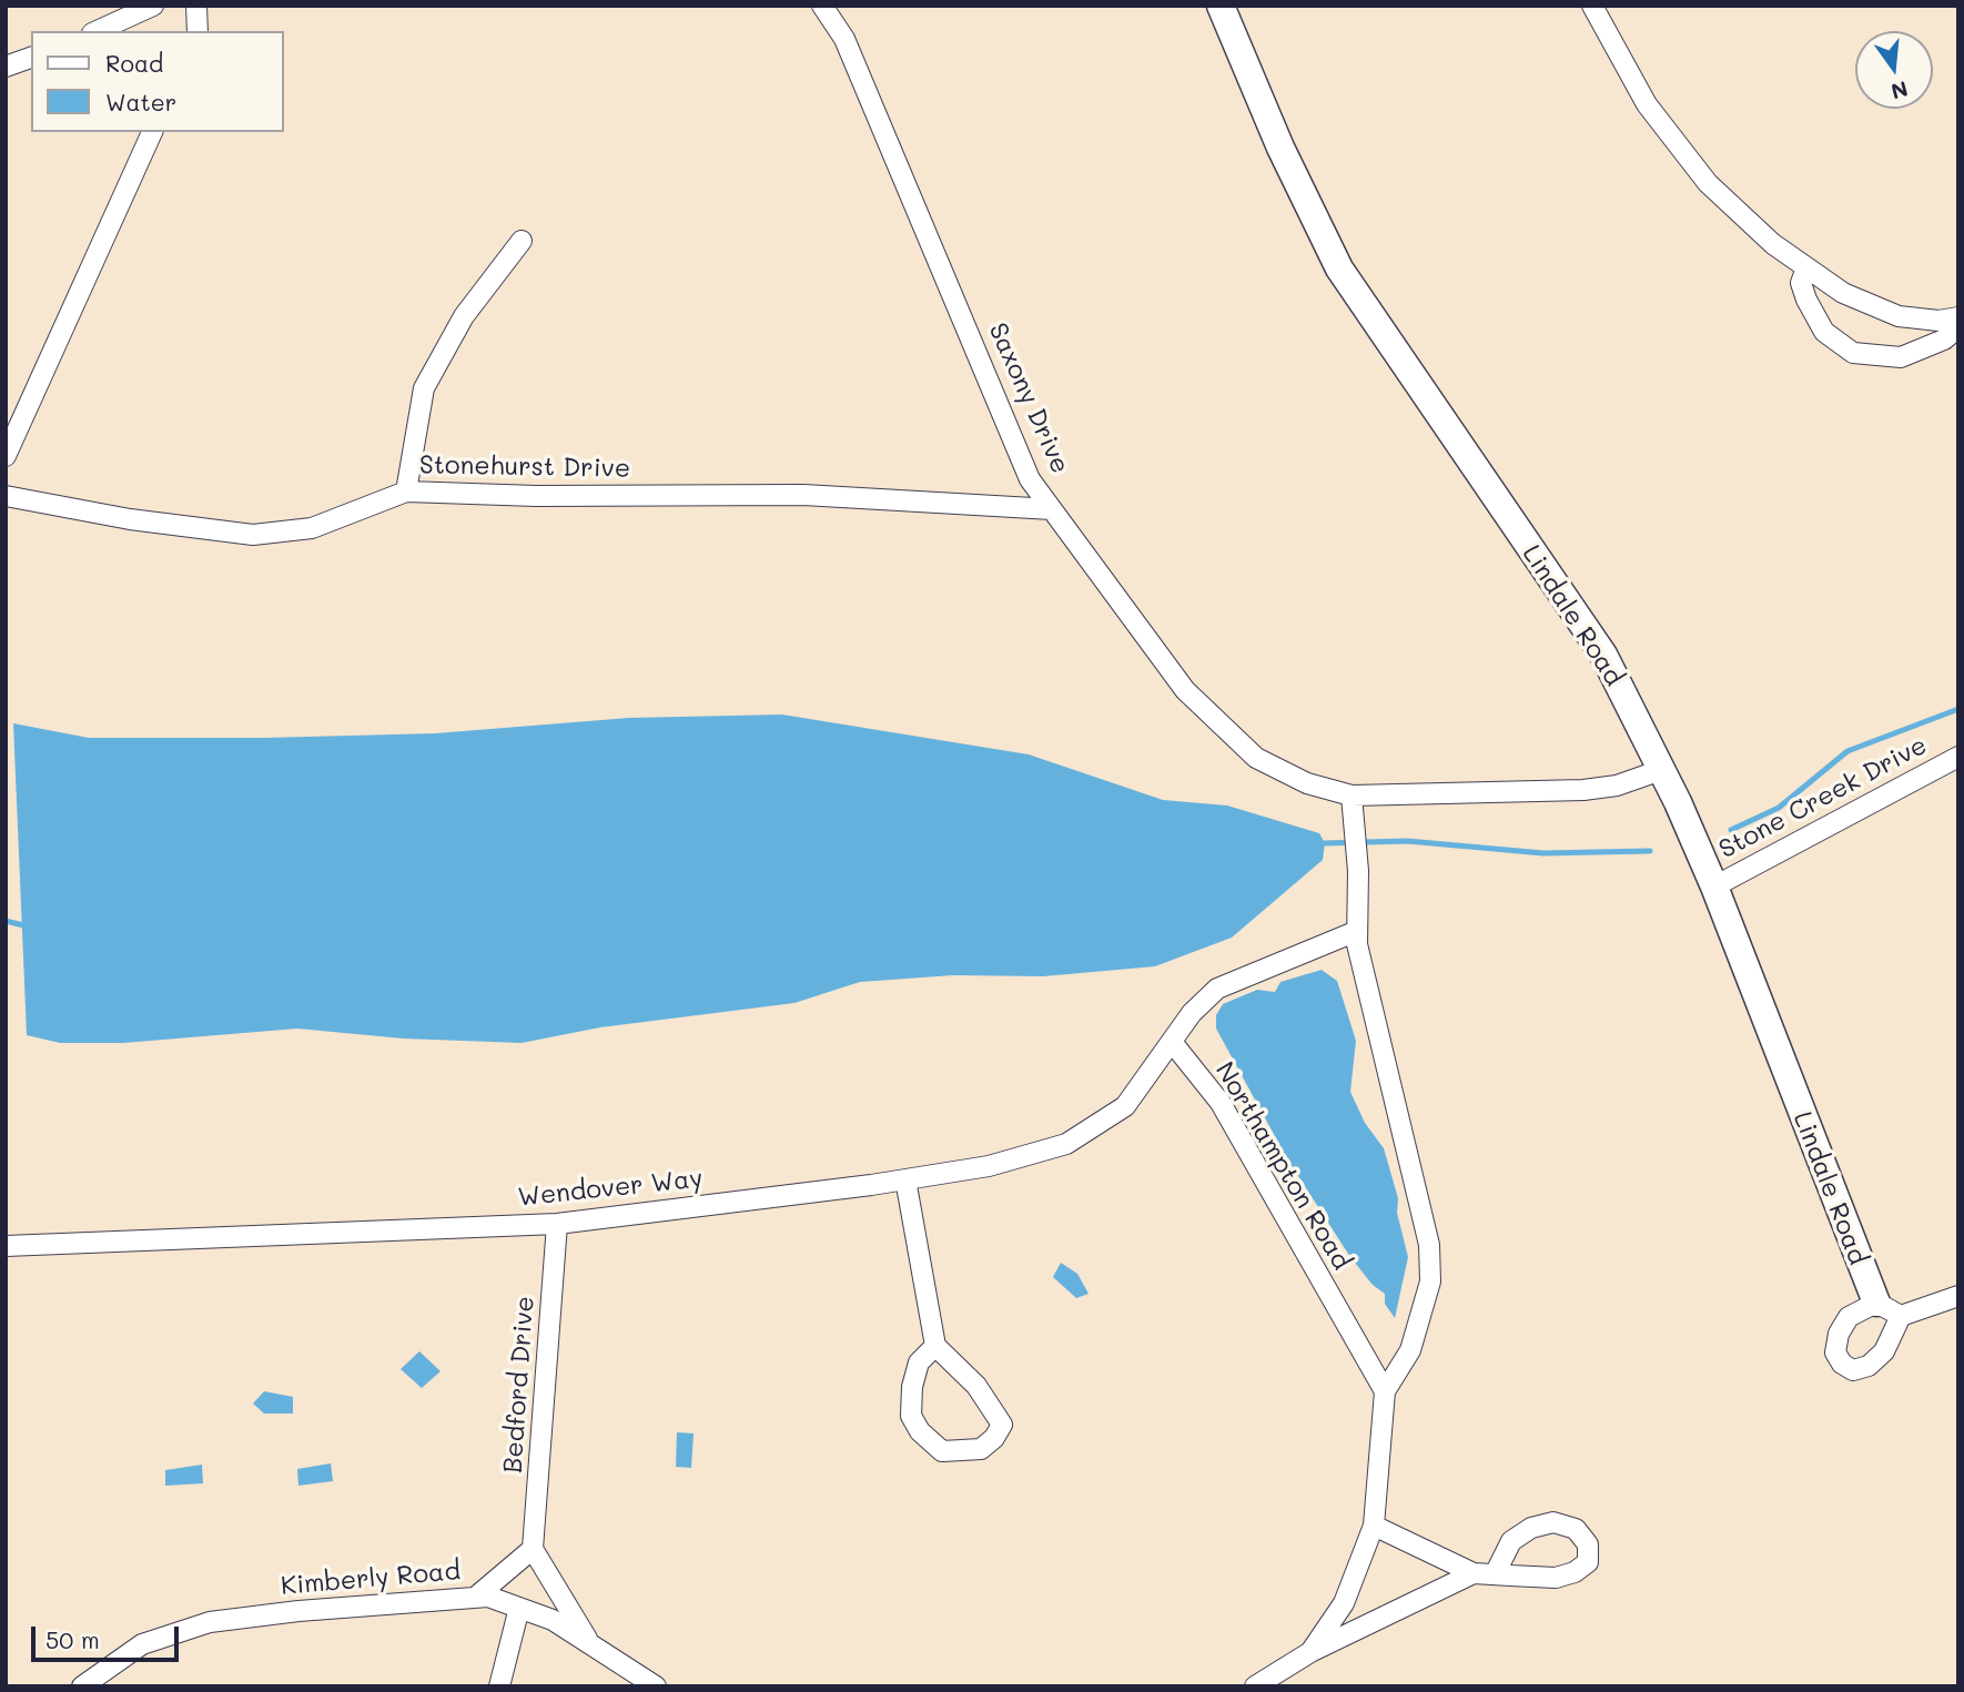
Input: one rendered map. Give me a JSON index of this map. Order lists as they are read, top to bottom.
{
  "streets": {
    "street": [
      "Saxony Drive",
      "Stonehurst Drive",
      "Lindale Road",
      "Stone Creek Drive",
      "Northampton Road",
      "Wendover Way",
      "Bedford Drive",
      "Kimberly Road"
    ]
  },
  "crossings": [
    ["Saxony Drive", "Stonehurst Drive"],
    ["Lindale Road", "Stone Creek Drive"],
    ["Northampton Road", "Wendover Way"],
    ["Wendover Way", "Bedford Drive"]
  ],
  "legend": ["Road", "Water"],
  "scale_bar": "50 m",
  "north": "bottom"
}
